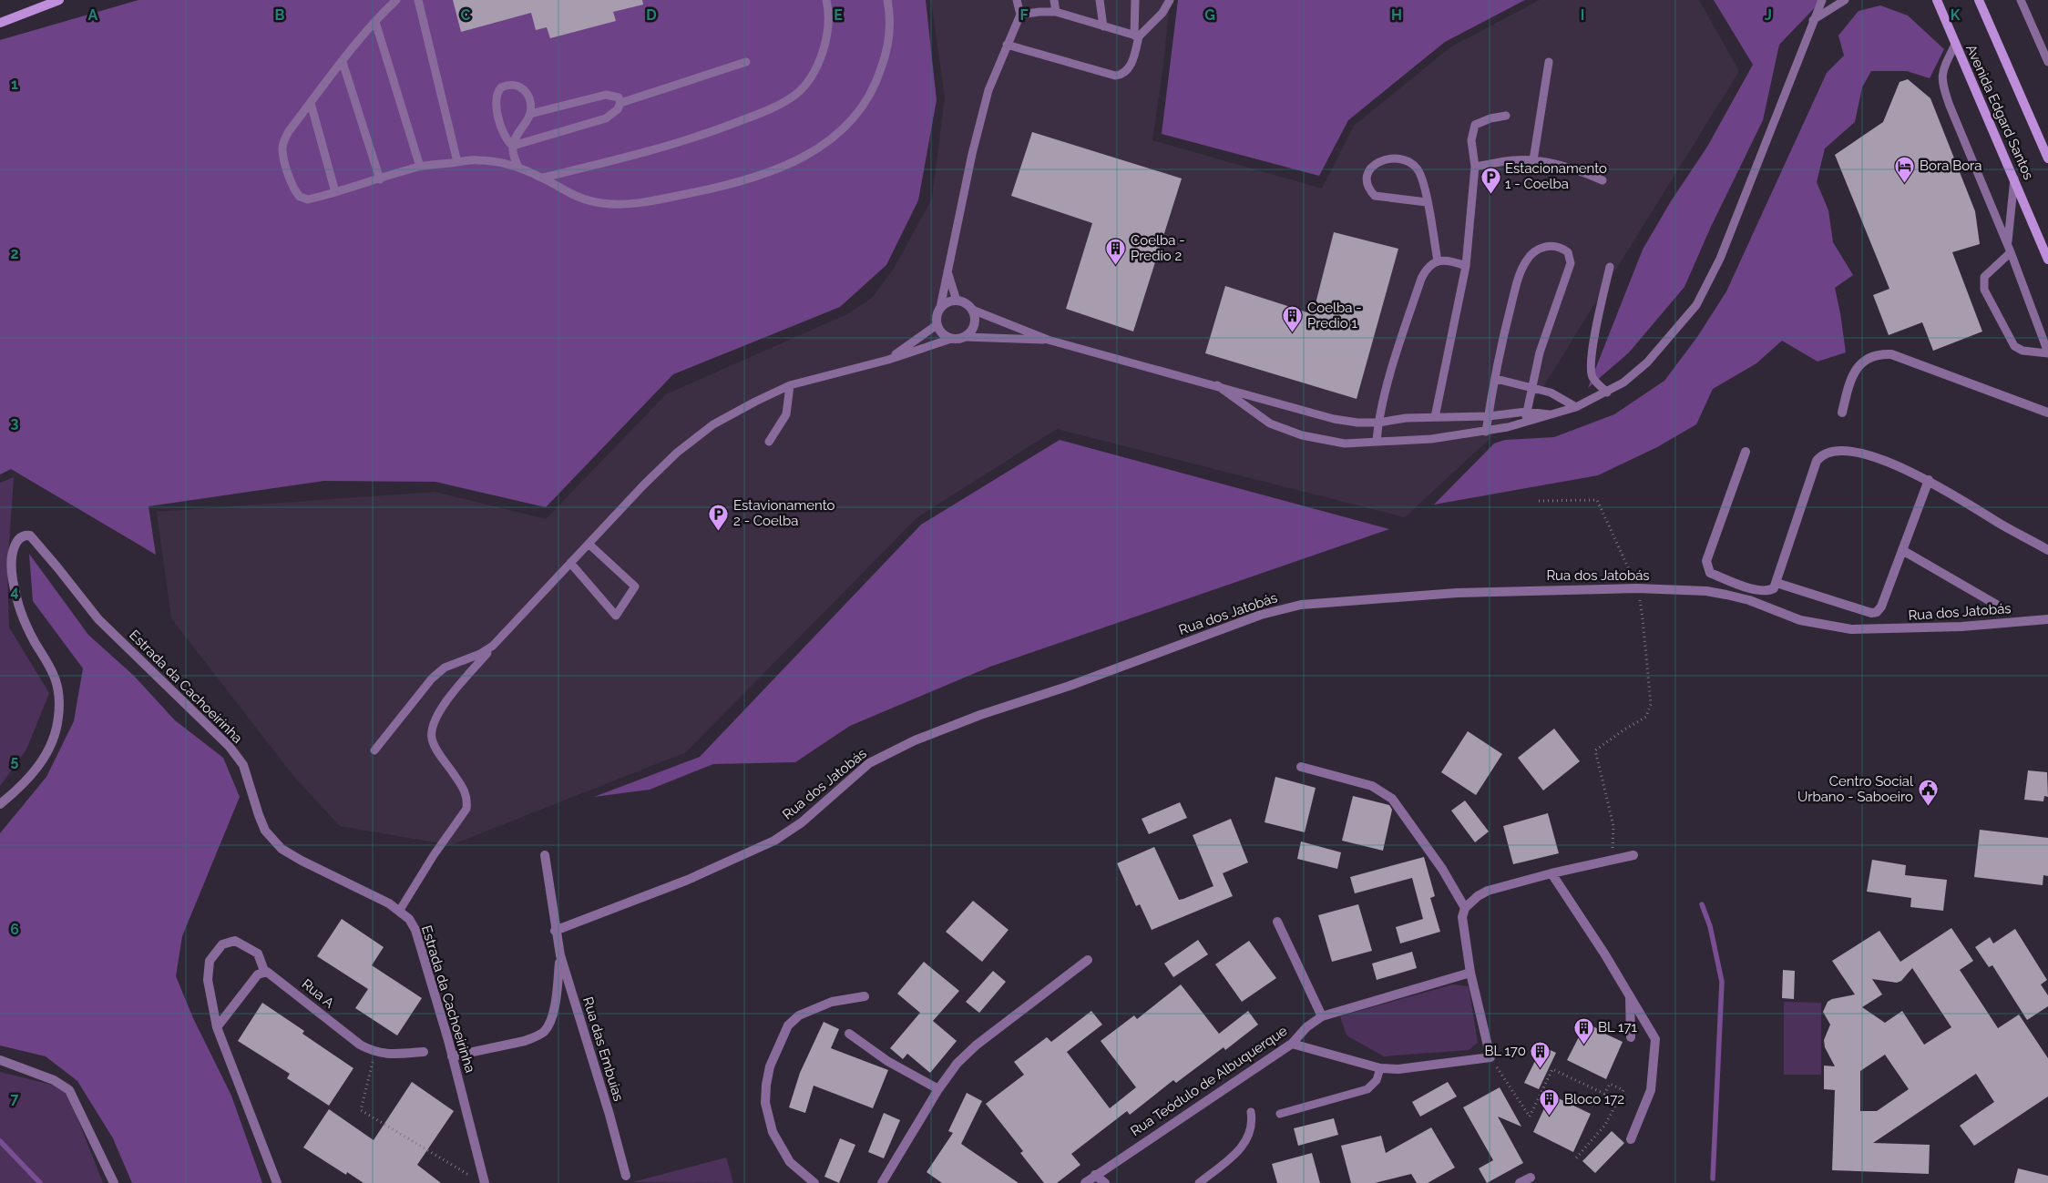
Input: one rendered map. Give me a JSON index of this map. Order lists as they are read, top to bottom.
{
  "streets": {
    "main road": ["Avenida Edgard Santos"],
    "street": [
      "Rua dos Jatobás",
      "Estrada da Cachoeirinha",
      "Rua A",
      "Rua das Embuias",
      "Rua Teódulo de Albuquerque"
    ]
  },
  "crossings": [
    ["Rua dos Jatobás", "Rua das Embuias"]
  ],
  "places": {
    "hotel": ["Bora Bora"],
    "parking": ["Estacionamento 1 - Coelba", "Estavionamento 2 - Coelba"],
    "building": [
      "Coelba - Predio 2",
      "Coelba - Predio 1",
      "BL 171",
      "BL 170",
      "Bloco 172"
    ],
    "public building": ["Centro Social Urbano - Saboeiro"]
  },
  "grid": {
    "columns": [
      "A",
      "B",
      "C",
      "D",
      "E",
      "F",
      "G",
      "H",
      "I",
      "J",
      "K"
    ],
    "rows": [
      "1",
      "2",
      "3",
      "4",
      "5",
      "6",
      "7"
    ]
  }
}
